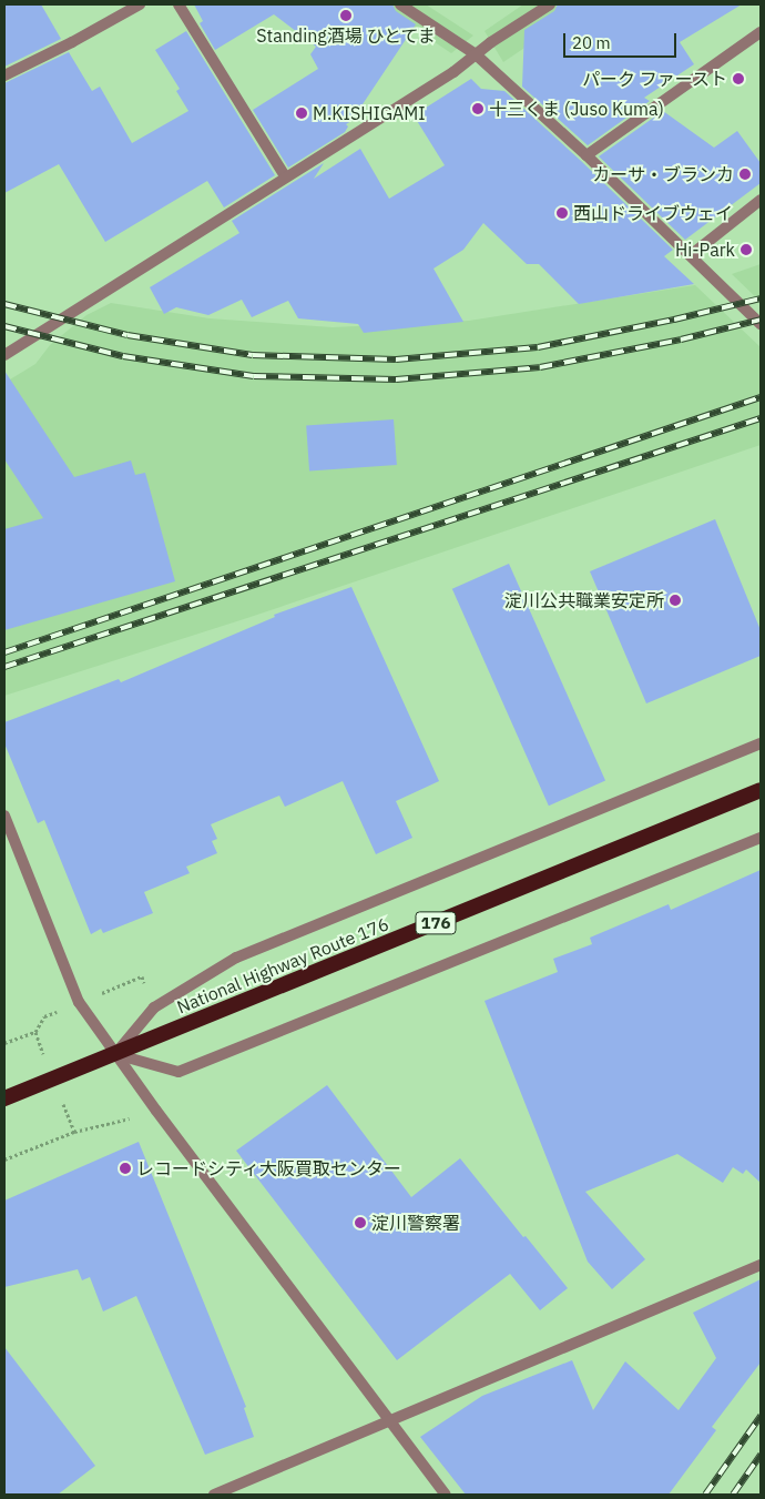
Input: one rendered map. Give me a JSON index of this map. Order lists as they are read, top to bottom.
{
  "streets": {
    "highway": ["176", "National Highway Route 176"]
  },
  "places": [
    "Standing酒場 ひとてま",
    "パーク ファースト",
    "十三くま (Juso Kuma)",
    "M.KISHIGAMI",
    "カーサ・ブランカ",
    "西山ドライブウェイ",
    "Hi-Park",
    "淀川公共職業安定所",
    "レコードシティ大阪買取センター",
    "淀川警察署"
  ],
  "scale_bar": "20 m"
}
